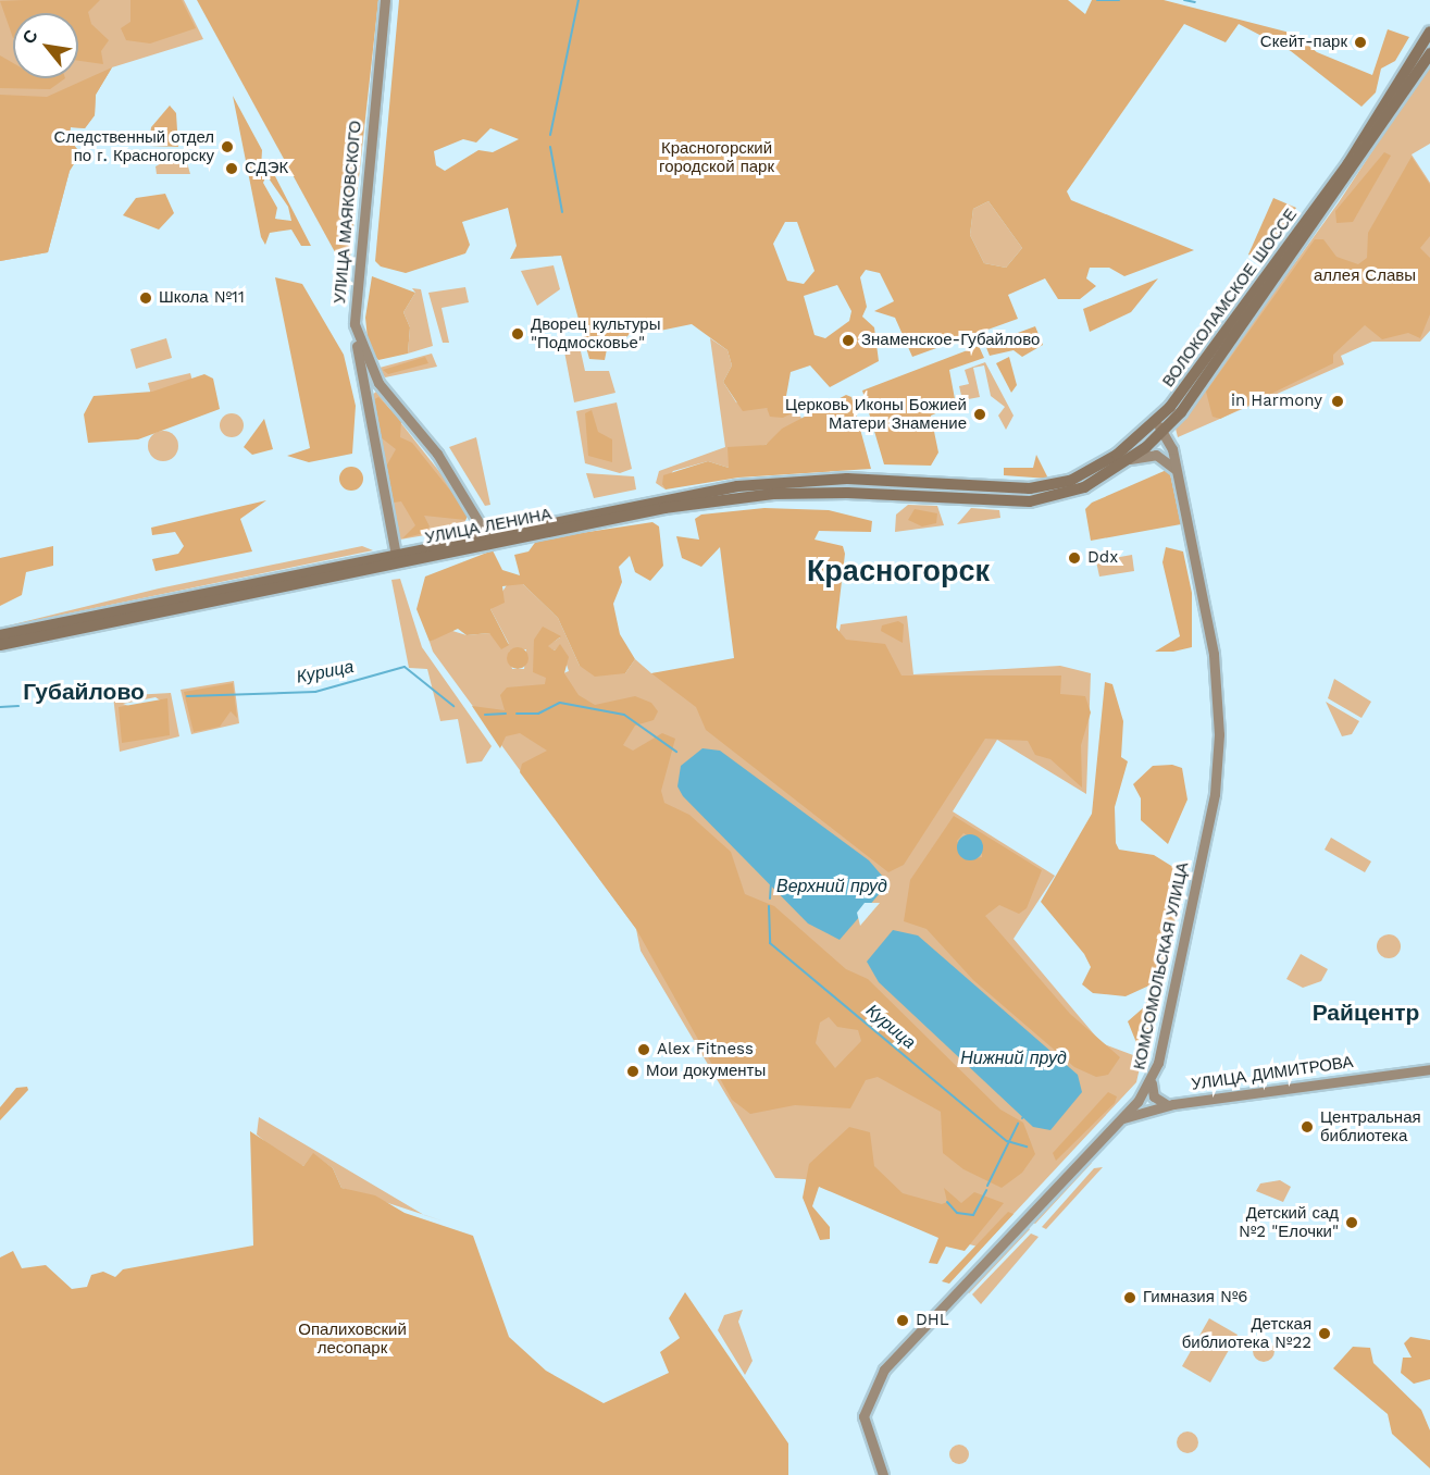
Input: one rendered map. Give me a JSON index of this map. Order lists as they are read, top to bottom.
{
  "streets": {
    "main road": ["ВОЛОКОЛАМСКОЕ ШОССЕ", "УЛИЦА ЛЕНИНА"],
    "street": ["УЛИЦА МАЯКОВСКОГО", "КОМСОМОЛЬСКАЯ УЛИЦА", "УЛИЦА ДИМИТРОВА"]
  },
  "crossings": [
    ["УЛИЦА МАЯКОВСКОГО", "УЛИЦА ЛЕНИНА"],
    ["ВОЛОКОЛАМСКОЕ ШОССЕ", "УЛИЦА ЛЕНИНА"],
    ["ВОЛОКОЛАМСКОЕ ШОССЕ", "КОМСОМОЛЬСКАЯ УЛИЦА"],
    ["КОМСОМОЛЬСКАЯ УЛИЦА", "УЛИЦА ДИМИТРОВА"]
  ],
  "districts": ["Красногорск", "Губайлово", "Райцентр"],
  "water": ["Курица", "Верхний пруд", "Нижний пруд"],
  "parks": ["Красногорский городской парк", "аллея Славы", "Опалиховский лесопарк"],
  "places": [
    "Скейт-парк",
    "Следственный отдел по г. Красногорску",
    "СДЭК",
    "Школа №11",
    "Дворец культуры \"Подмосковье\"",
    "Знаменское-Губайлово",
    "in Harmony",
    "Церковь Иконы Божией Матери Знамение",
    "Ddx",
    "Alex Fitness",
    "Мои документы",
    "Центральная библиотека",
    "Детский сад №2 \"Елочки\"",
    "Гимназия №6",
    "DHL",
    "Детская библиотека №22"
  ],
  "north": "top left"
}
